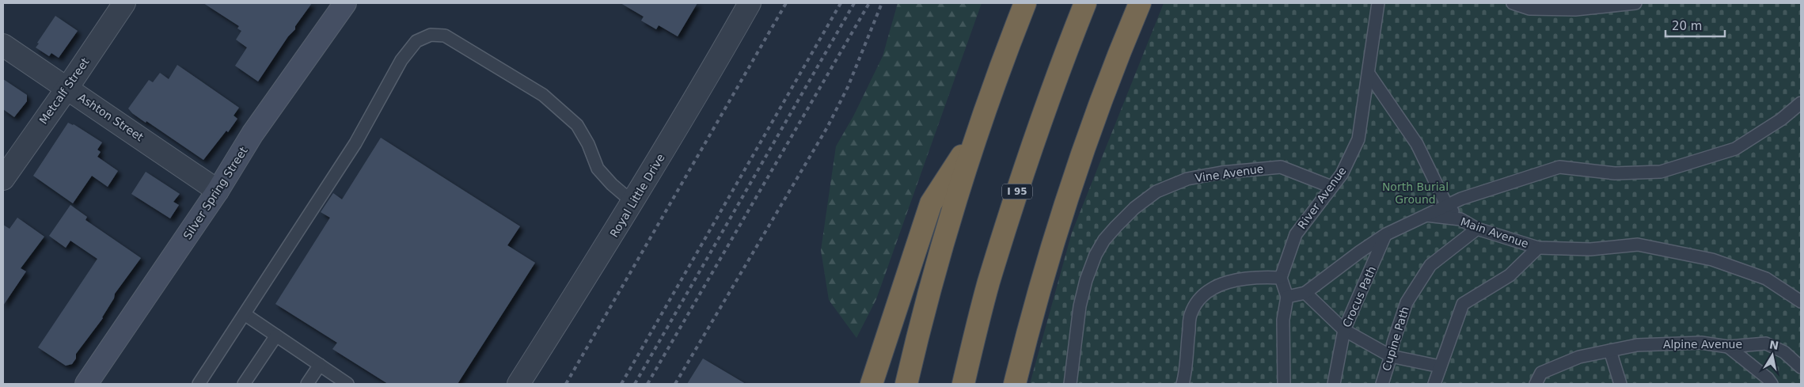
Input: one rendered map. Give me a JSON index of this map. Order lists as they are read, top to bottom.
{
  "streets": {
    "highway": ["I 95"],
    "main road": ["Silver Spring Street"],
    "street": ["Metcalf Street", "Ashton Street", "Royal Little Drive"],
    "lane": [
      "Vine Avenue",
      "River Avenue",
      "Main Avenue",
      "Crocus Path",
      "Cupine Path",
      "Alpine Avenue"
    ]
  },
  "crossings": [
    ["Metcalf Street", "Ashton Street"],
    ["Ashton Street", "Silver Spring Street"],
    ["Vine Avenue", "River Avenue"],
    ["Main Avenue", "Cupine Path"]
  ],
  "parks": ["North Burial Ground"],
  "scale_bar": "20 m",
  "north": "top"
}
